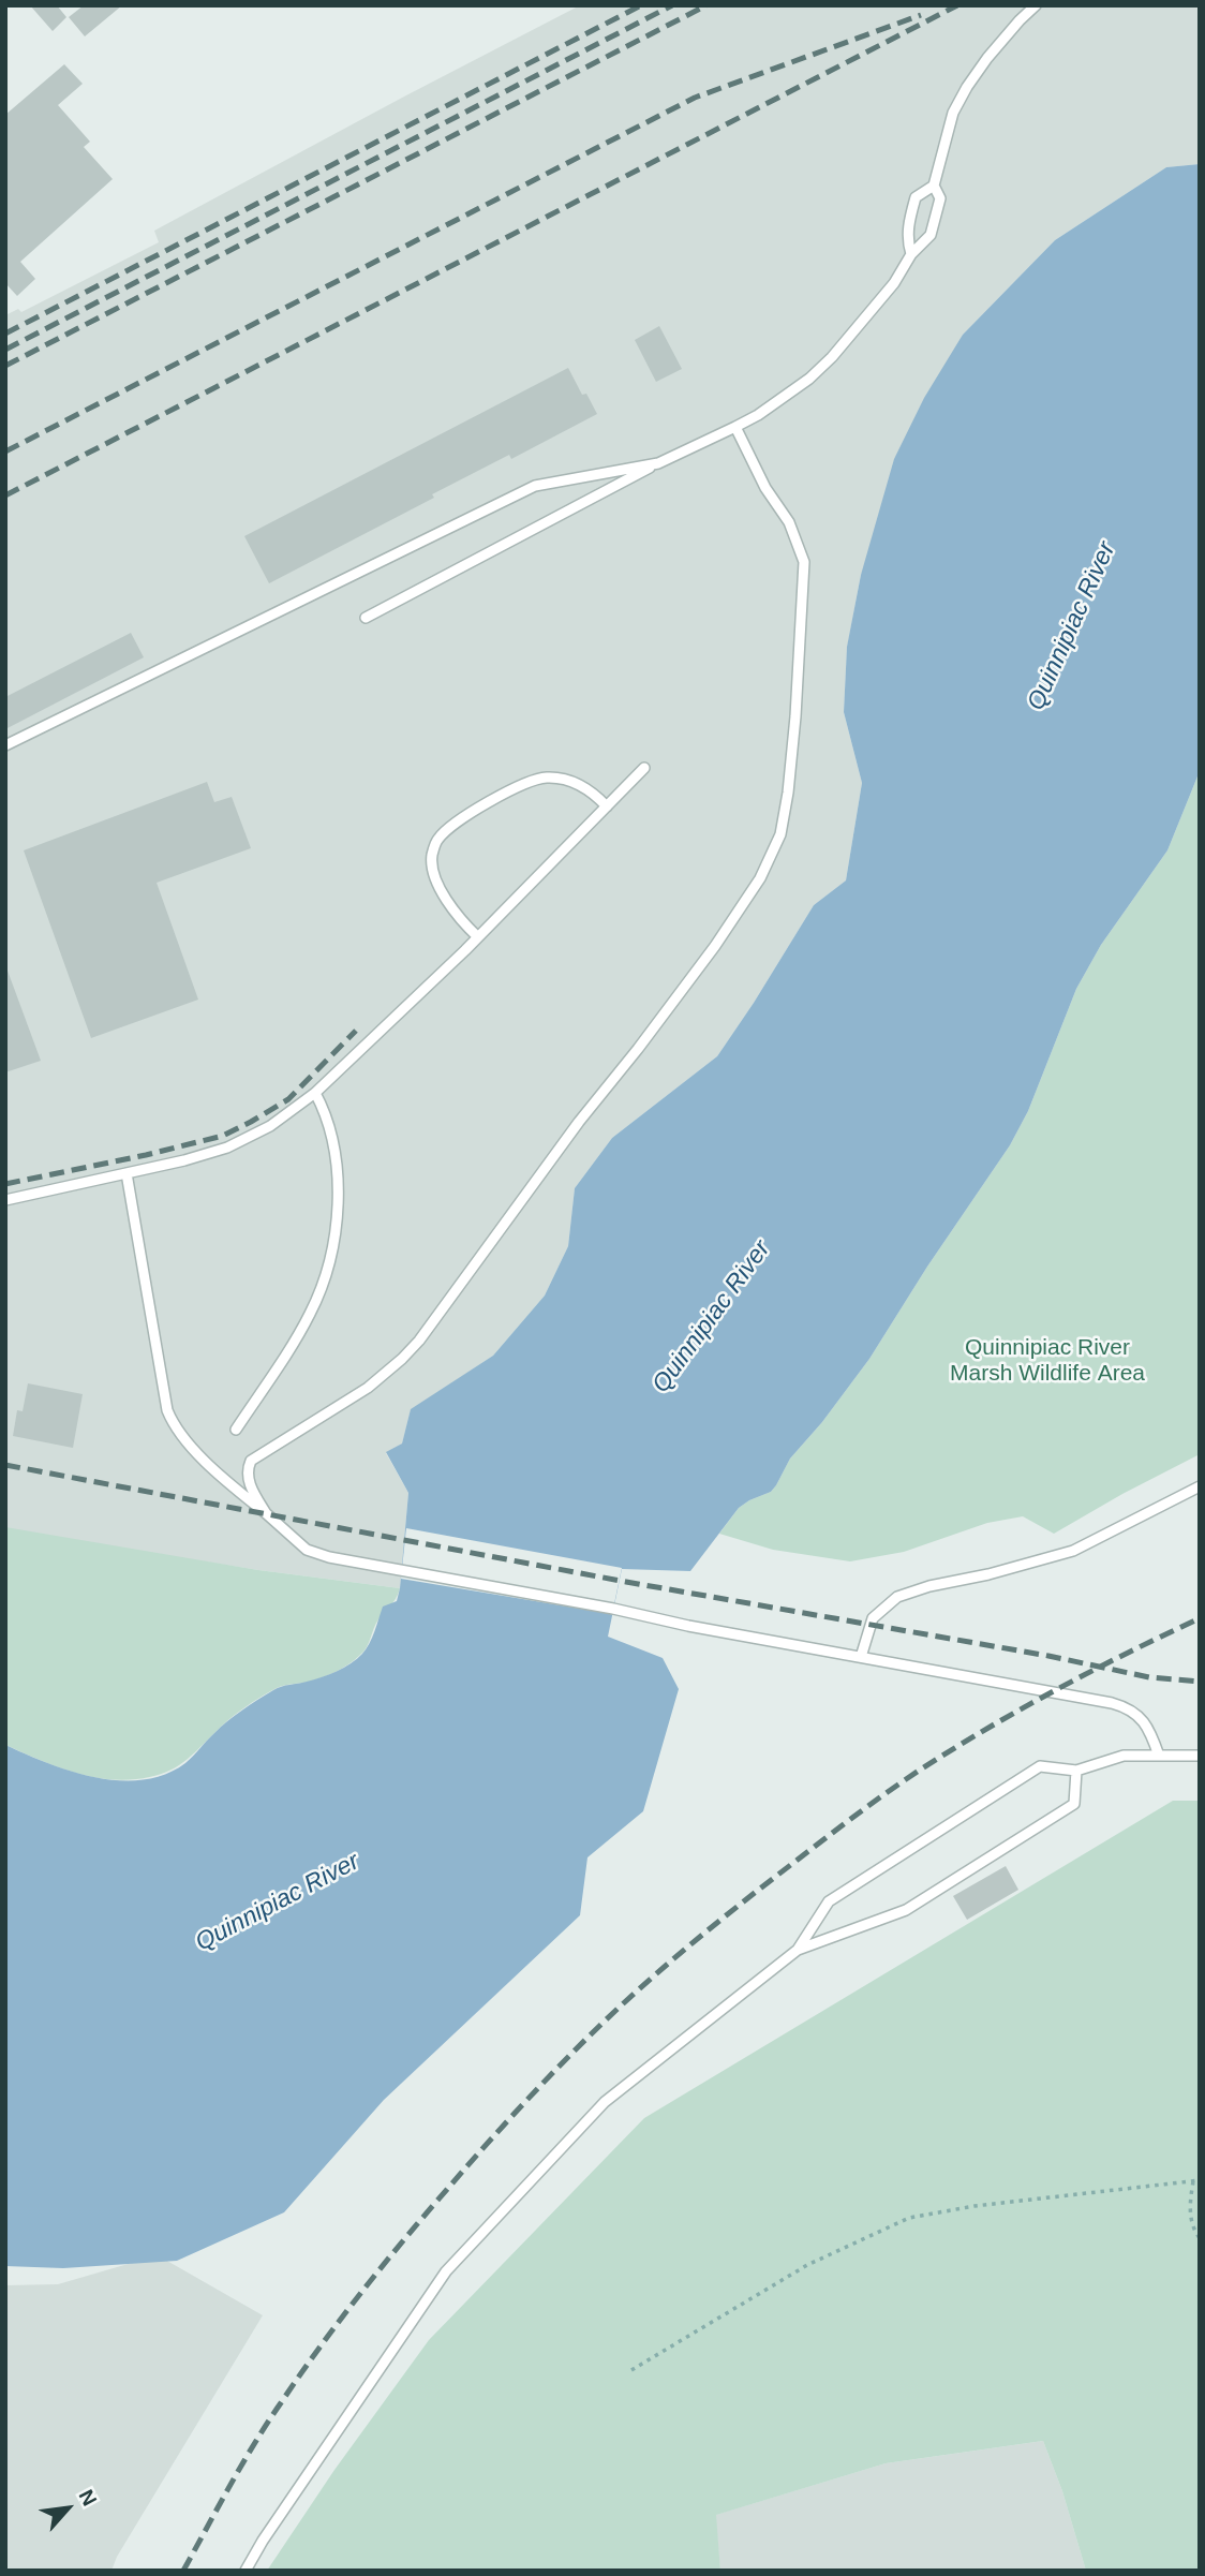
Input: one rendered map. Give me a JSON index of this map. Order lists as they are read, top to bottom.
{
  "water": ["Quinnipiac River"],
  "parks": ["Quinnipiac River Marsh Wildlife Area"],
  "north": "top right"
}
